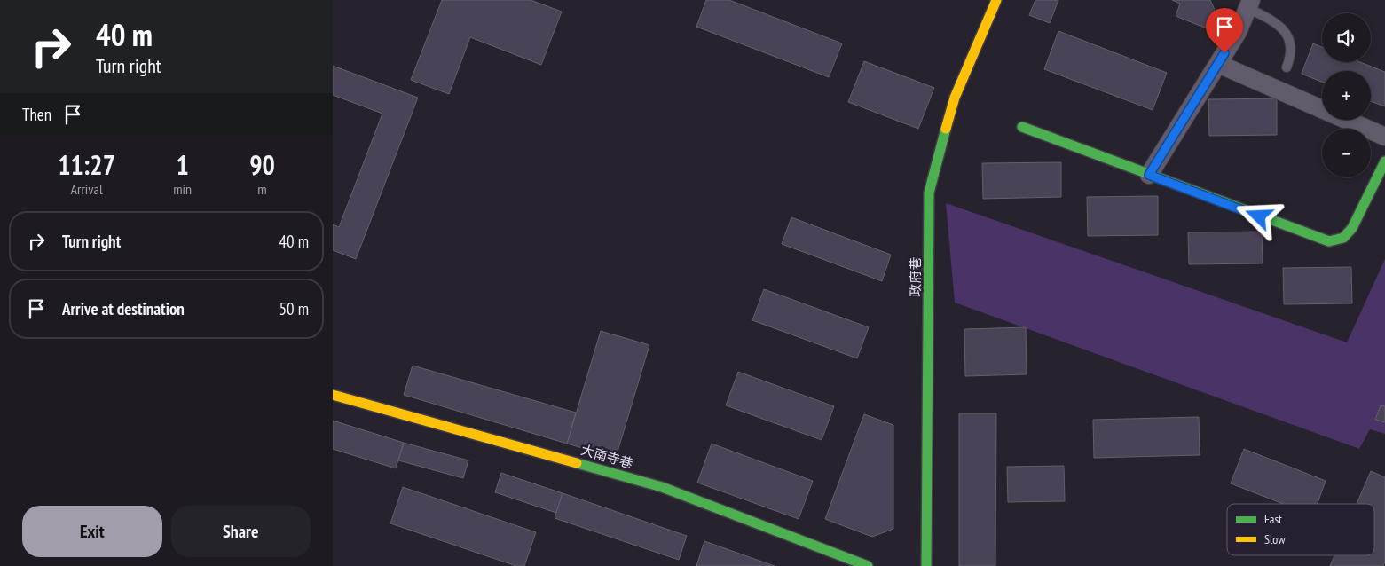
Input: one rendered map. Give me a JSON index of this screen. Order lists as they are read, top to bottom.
{
  "streets": {
    "street": ["政府巷", "大南寺巷"]
  },
  "legend": ["Fast", "Slow"],
  "page": {
    "turn": ["40 m", "Turn right"],
    "map_buttons": ["+", "−"],
    "then": "Then",
    "eta": [
      "11:27",
      "Arrival",
      "1",
      "min",
      "90",
      "m"
    ],
    "list": [
      {
        "name": "Turn right",
        "value": "40 m"
      },
      {
        "name": "Arrive at destination",
        "value": "50 m"
      }
    ],
    "buttons": ["Exit", "Share"]
  }
}
